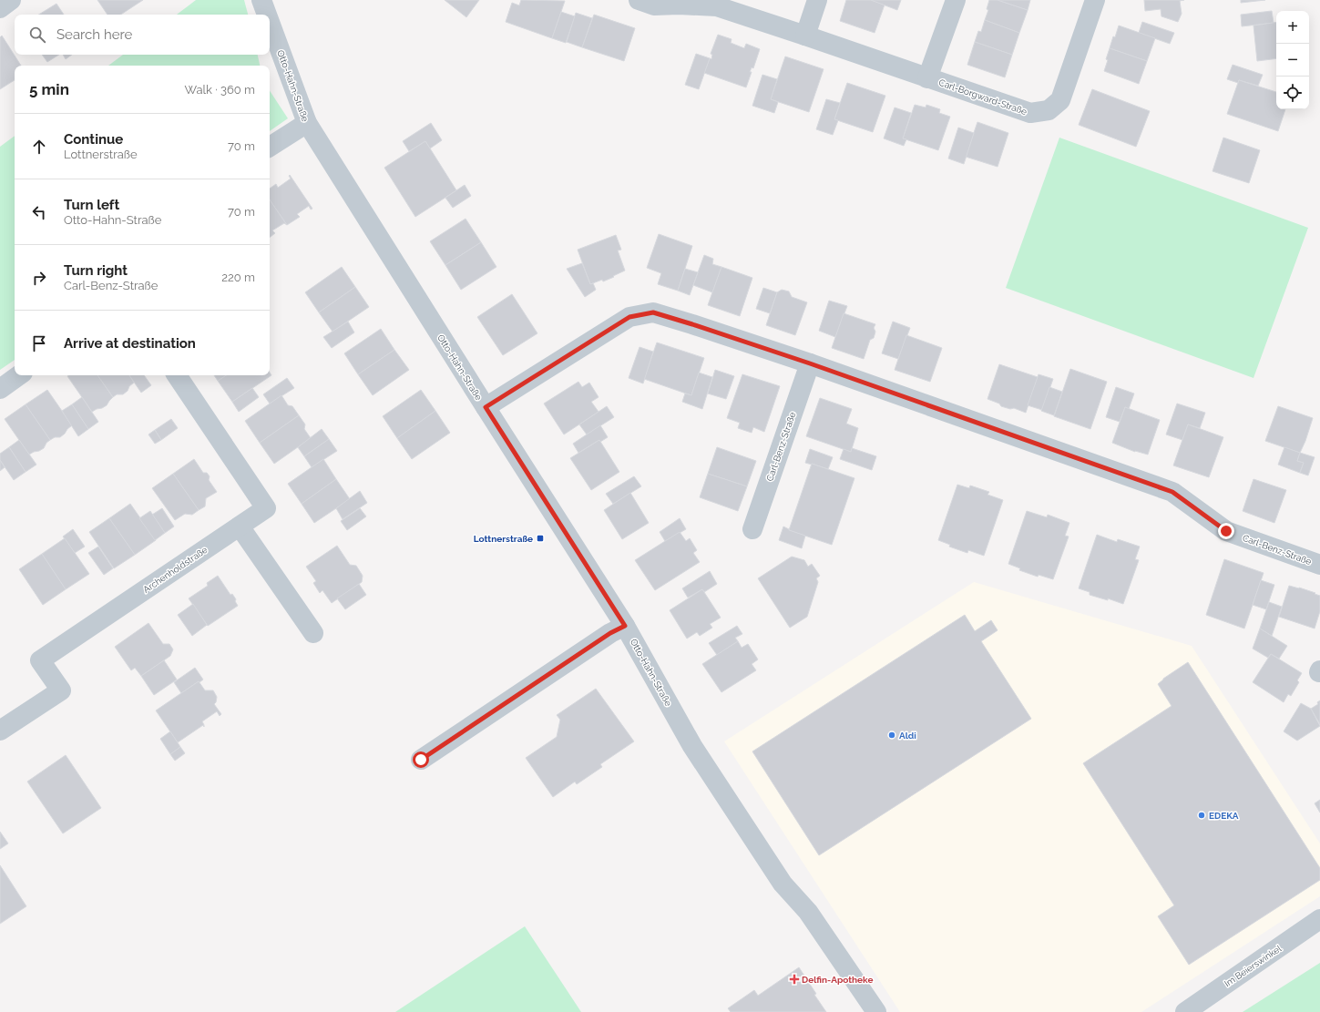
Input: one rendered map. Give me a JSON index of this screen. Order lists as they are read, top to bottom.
{
  "streets": {
    "street": [
      "Otto-Hahn-Straße",
      "Carl-Borgward-Straße",
      "Carl-Benz-Straße",
      "Archenholdstraße",
      "Im Beierswinkel"
    ]
  },
  "crossings": [
    ["Otto-Hahn-Straße", "Carl-Benz-Straße"]
  ],
  "places": {
    "transit": ["Lottnerstraße"],
    "other": ["Aldi", "EDEKA"],
    "health": ["Delfin-Apotheke"]
  },
  "page": {
    "map_buttons": ["+", "−"],
    "search": "Search here",
    "heading": ["5 min", "Walk · 360 m"],
    "list": [
      ["Continue", "Lottnerstraße", "70 m"],
      ["Turn left", "Otto-Hahn-Straße", "70 m"],
      ["Turn right", "Carl-Benz-Straße", "220 m"],
      "Arrive at destination"
    ]
  }
}
